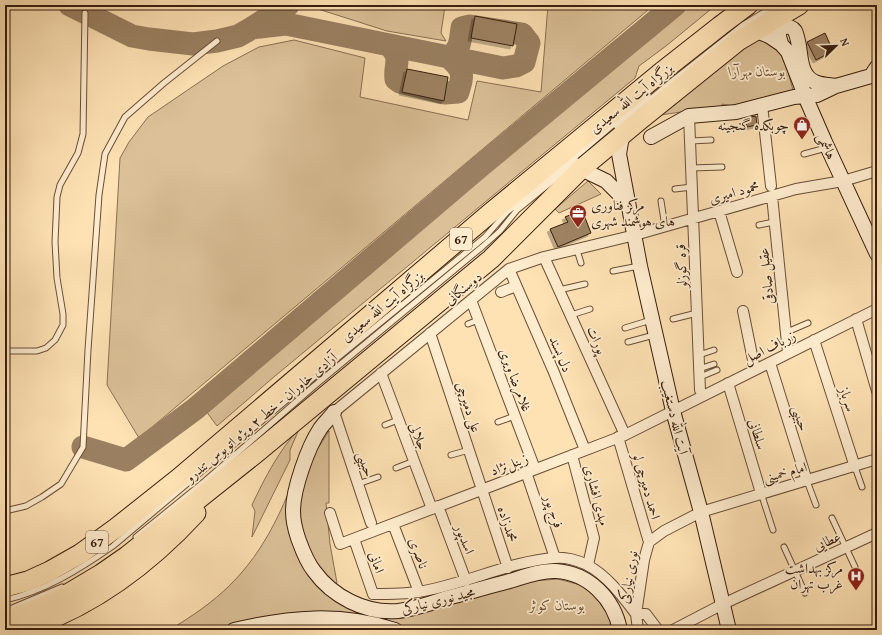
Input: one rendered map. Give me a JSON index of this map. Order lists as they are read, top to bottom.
{
  "streets": {
    "highway": ["بزرگراه آیت الله سعیدی", "67"],
    "main road": ["هاشمی", "آیت الله دستغیب", "مجید نوری نیارکی"],
    "street": [
      "محمود امیری",
      "قره گوزلو",
      "عقیل صادقی",
      "دوسنگانی",
      "پورات",
      "زرباف اصل",
      "دل پسند",
      "غلامرضا ویری",
      "سرباز",
      "علی دمیرچی",
      "حبیبی",
      "سلطانی",
      "جلالی",
      "زینل‌نژاد",
      "امام خمینی",
      "احمد دمیرچی لو",
      "مهدی افشاری",
      "فرج پور",
      "محمدزاده",
      "اسدپور",
      "عطایی",
      "ناصری",
      "امانی",
      "نوری نیارکی"
    ],
    "lane": ["آزادی خاوران - خط ۲ ویژه اتوبوس تندرو"]
  },
  "crossings": [
    ["بزرگراه آیت الله سعیدی", "هاشمی"],
    ["بزرگراه آیت الله سعیدی", "آیت الله دستغیب"],
    ["هاشمی", "محمود امیری"],
    ["محمود امیری", "قره گوزلو"],
    ["محمود امیری", "عقیل صادقی"],
    ["محمود امیری", "دوسنگانی"],
    ["محمود امیری", "آیت الله دستغیب"],
    ["67", "آزادی خاوران - خط ۲ ویژه اتوبوس تندرو"],
    ["عقیل صادقی", "زرباف اصل"],
    ["دوسنگانی", "پورات"],
    ["دوسنگانی", "دل پسند"],
    ["دوسنگانی", "غلامرضا ویری"],
    ["دوسنگانی", "علی دمیرچی"],
    ["دوسنگانی", "آیت الله دستغیب"],
    ["دوسنگانی", "حبیبی"],
    ["دوسنگانی", "جلالی"],
    ["دوسنگانی", "مجید نوری نیارکی"],
    ["پورات", "زینل‌نژاد"],
    ["پورات", "احمد دمیرچی لو"],
    ["زرباف اصل", "سرباز"],
    ["زرباف اصل", "آیت الله دستغیب"],
    ["زرباف اصل", "حبیبی"],
    ["زرباف اصل", "سلطانی"],
    ["زرباف اصل", "زینل‌نژاد"],
    ["دل پسند", "زینل‌نژاد"],
    ["غلامرضا ویری", "زینل‌نژاد"],
    ["غلامرضا ویری", "فرج پور"],
    ["سرباز", "امام خمینی"],
    ["علی دمیرچی", "زینل‌نژاد"],
    ["علی دمیرچی", "محمدزاده"],
    ["آیت الله دستغیب", "زینل‌نژاد"],
    ["آیت الله دستغیب", "امام خمینی"],
    ["آیت الله دستغیب", "عطایی"],
    ["آیت الله دستغیب", "نوری نیارکی"],
    ["حبیبی", "امام خمینی"],
    ["حبیبی", "مجید نوری نیارکی"],
    ["سلطانی", "امام خمینی"],
    ["جلالی", "زینل‌نژاد"],
    ["جلالی", "اسدپور"],
    ["زینل‌نژاد", "احمد دمیرچی لو"],
    ["زینل‌نژاد", "مهدی افشاری"],
    ["زینل‌نژاد", "فرج پور"],
    ["زینل‌نژاد", "محمدزاده"],
    ["زینل‌نژاد", "اسدپور"],
    ["زینل‌نژاد", "ناصری"],
    ["زینل‌نژاد", "امانی"],
    ["امام خمینی", "نوری نیارکی"],
    ["احمد دمیرچی لو", "نوری نیارکی"],
    ["ناصری", "امانی"]
  ],
  "parks": ["بوستان مهرآرا", "بوستان کوثر"],
  "places": {
    "shop": ["چوبکده گنجینه"],
    "office": ["مرکز فناوری های هوشمند شهری"],
    "hospital": ["مرکز بهداشت غرب تهران"]
  },
  "north": "top right"
}
